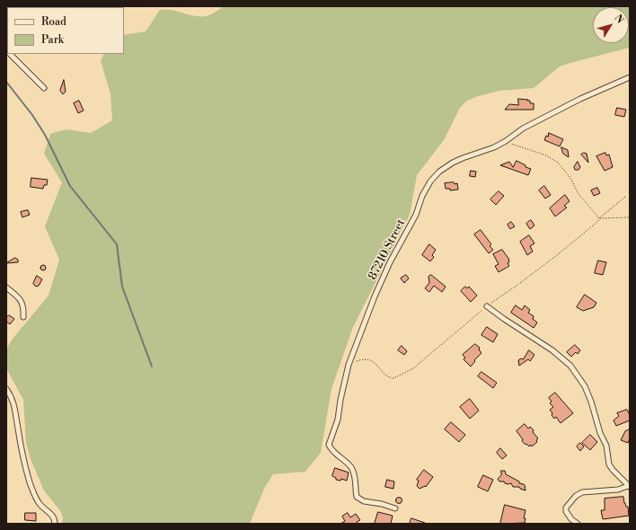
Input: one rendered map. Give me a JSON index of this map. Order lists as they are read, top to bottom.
{
  "streets": {
    "street": ["87210 Street"]
  },
  "legend": ["Road", "Park"],
  "north": "top right"
}
